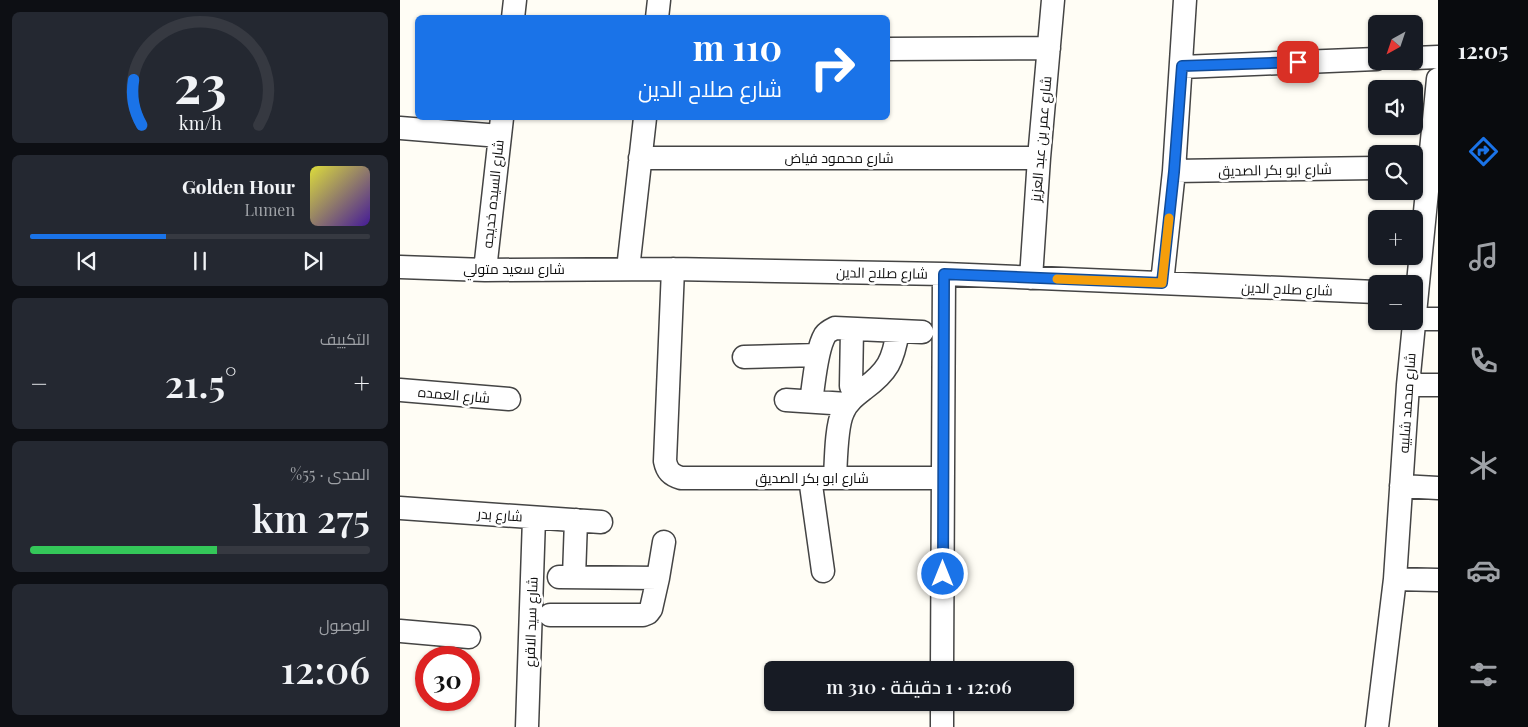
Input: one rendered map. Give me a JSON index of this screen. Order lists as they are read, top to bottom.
{
  "streets": {
    "street": [
      "شارع عمر بن عبد العزيز",
      "شارع محمود فياض",
      "شارع ابو بكر الصديق",
      "شارع السيده خديجه",
      "شارع سعيد متولي",
      "شارع صلاح الدين",
      "شارع العمده",
      "شارع محمد شلبيه",
      "شارع بدر",
      "شارع سيد الاقرع"
    ]
  },
  "crossings": [
    ["شارع عمر بن عبد العزيز", "شارع محمود فياض"],
    ["شارع عمر بن عبد العزيز", "شارع صلاح الدين"],
    ["شارع ابو بكر الصديق", "شارع صلاح الدين"],
    ["شارع السيده خديجه", "شارع سعيد متولي"],
    ["شارع سعيد متولي", "شارع صلاح الدين"],
    ["شارع بدر", "شارع سيد الاقرع"]
  ],
  "north": "bottom left",
  "page": {
    "tabs": "12:05",
    "map_buttons": ["+", "−"],
    "turn": ["110 m", "شارع صلاح الدين"],
    "song": ["Golden Hour", "Lumen"],
    "tile": [
      "التكييف",
      ["المدى · 55%", "275 km"],
      ["الوصول", "12:06"]
    ],
    "heat": ["−", "21.5°", "+"],
    "limit": "30",
    "trip": "12:06 · 1 دقيقة · 310 m",
    "gauge": ["23", "km/h"]
  }
}
